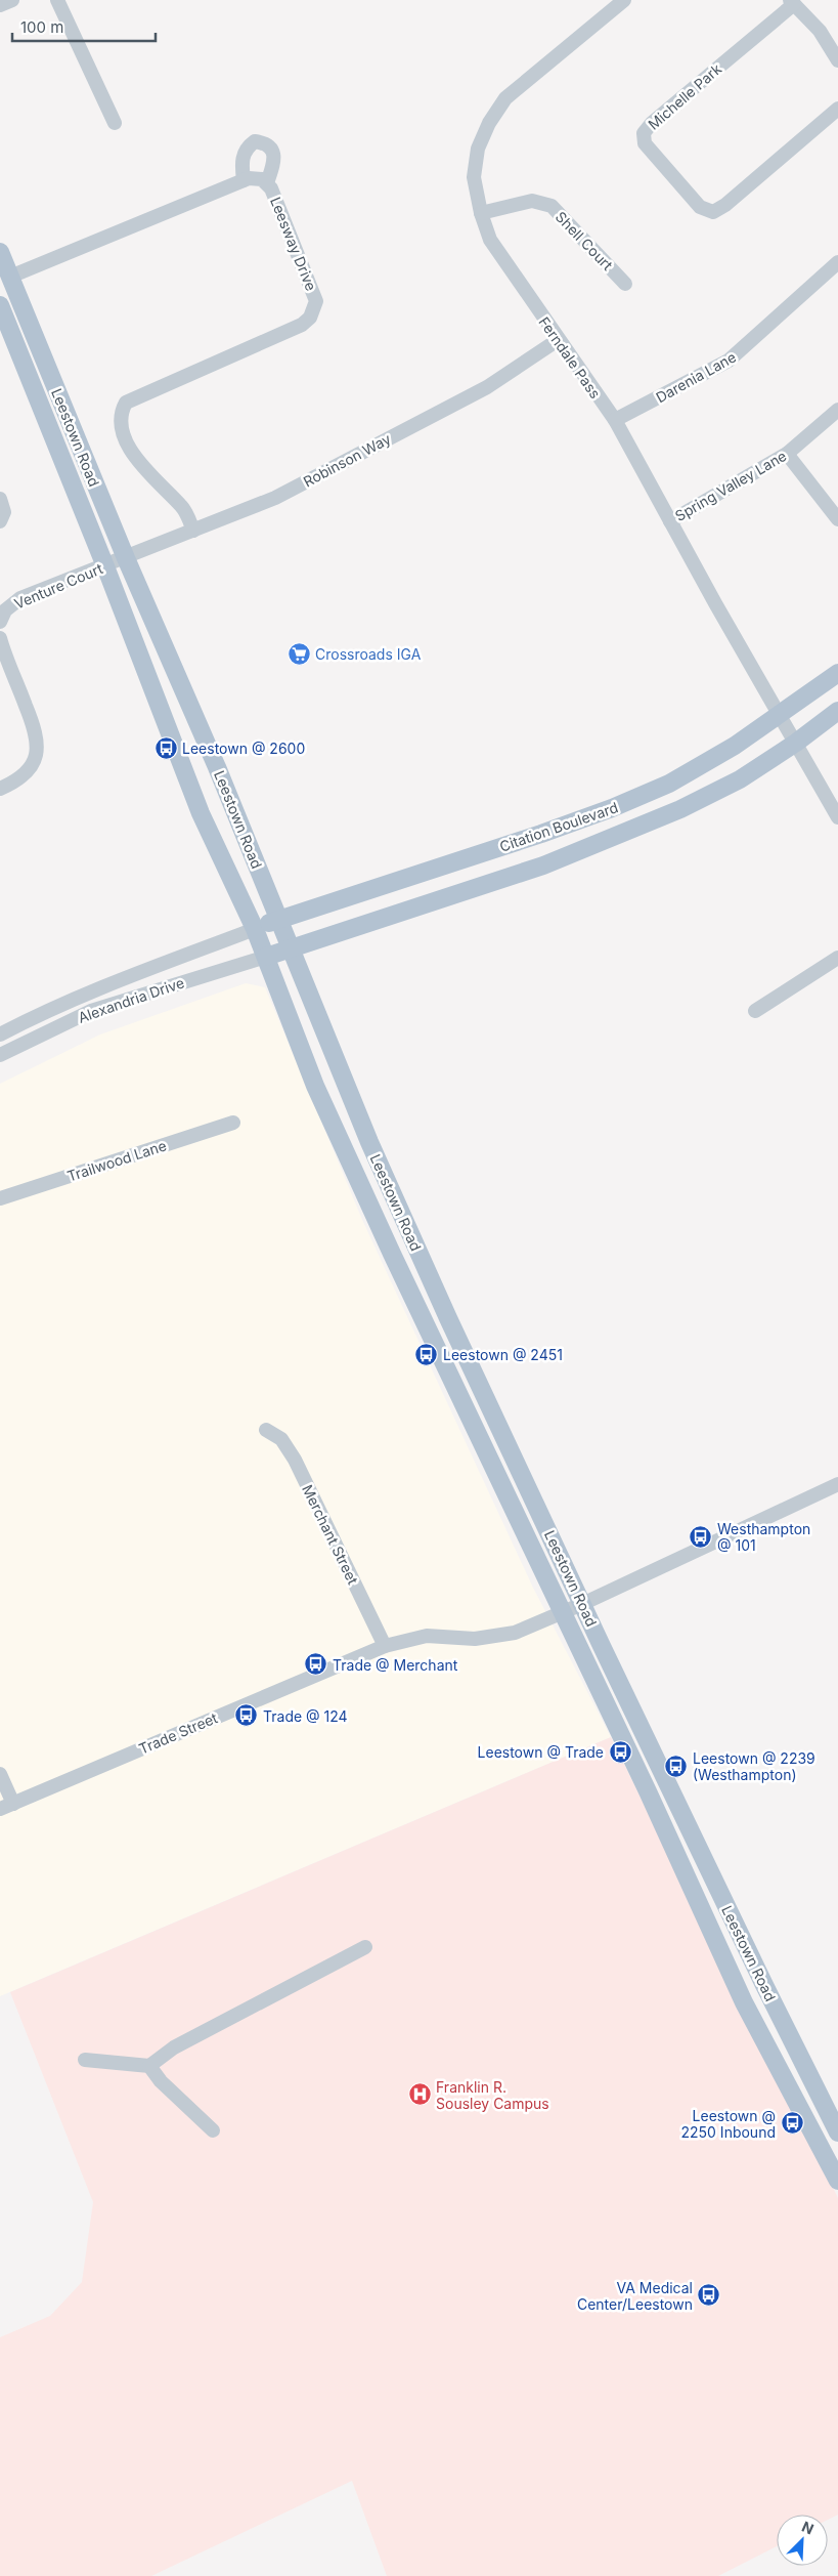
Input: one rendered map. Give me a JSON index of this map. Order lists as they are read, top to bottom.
{
  "streets": {
    "main road": ["Leestown Road", "Citation Boulevard"],
    "street": [
      "Michelle Park",
      "Shell Court",
      "Leesway Drive",
      "Ferndale Pass",
      "Darenia Lane",
      "Robinson Way",
      "Spring Valley Lane",
      "Venture Court",
      "Alexandria Drive",
      "Trailwood Lane",
      "Merchant Street",
      "Trade Street"
    ]
  },
  "crossings": [
    ["Shell Court", "Ferndale Pass"],
    ["Leesway Drive", "Leestown Road"],
    ["Leesway Drive", "Robinson Way"],
    ["Ferndale Pass", "Darenia Lane"],
    ["Ferndale Pass", "Robinson Way"],
    ["Ferndale Pass", "Spring Valley Lane"],
    ["Ferndale Pass", "Citation Boulevard"],
    ["Leestown Road", "Robinson Way"],
    ["Leestown Road", "Venture Court"],
    ["Leestown Road", "Citation Boulevard"],
    ["Leestown Road", "Alexandria Drive"],
    ["Leestown Road", "Trade Street"],
    ["Robinson Way", "Venture Court"],
    ["Citation Boulevard", "Alexandria Drive"],
    ["Merchant Street", "Trade Street"]
  ],
  "places": {
    "supermarket": ["Crossroads IGA"],
    "bus stop": [
      "Leestown @ 2600",
      "Leestown @ 2451",
      "Westhampton @ 101",
      "Trade @ Merchant",
      "Trade @ 124",
      "Leestown @ Trade",
      "Leestown @ 2239 (Westhampton)",
      "Leestown @ 2250 Inbound",
      "VA Medical Center/Leestown"
    ],
    "hospital": ["Franklin R. Sousley Campus"]
  },
  "scale_bar": "100 m",
  "north": "top right"
}
